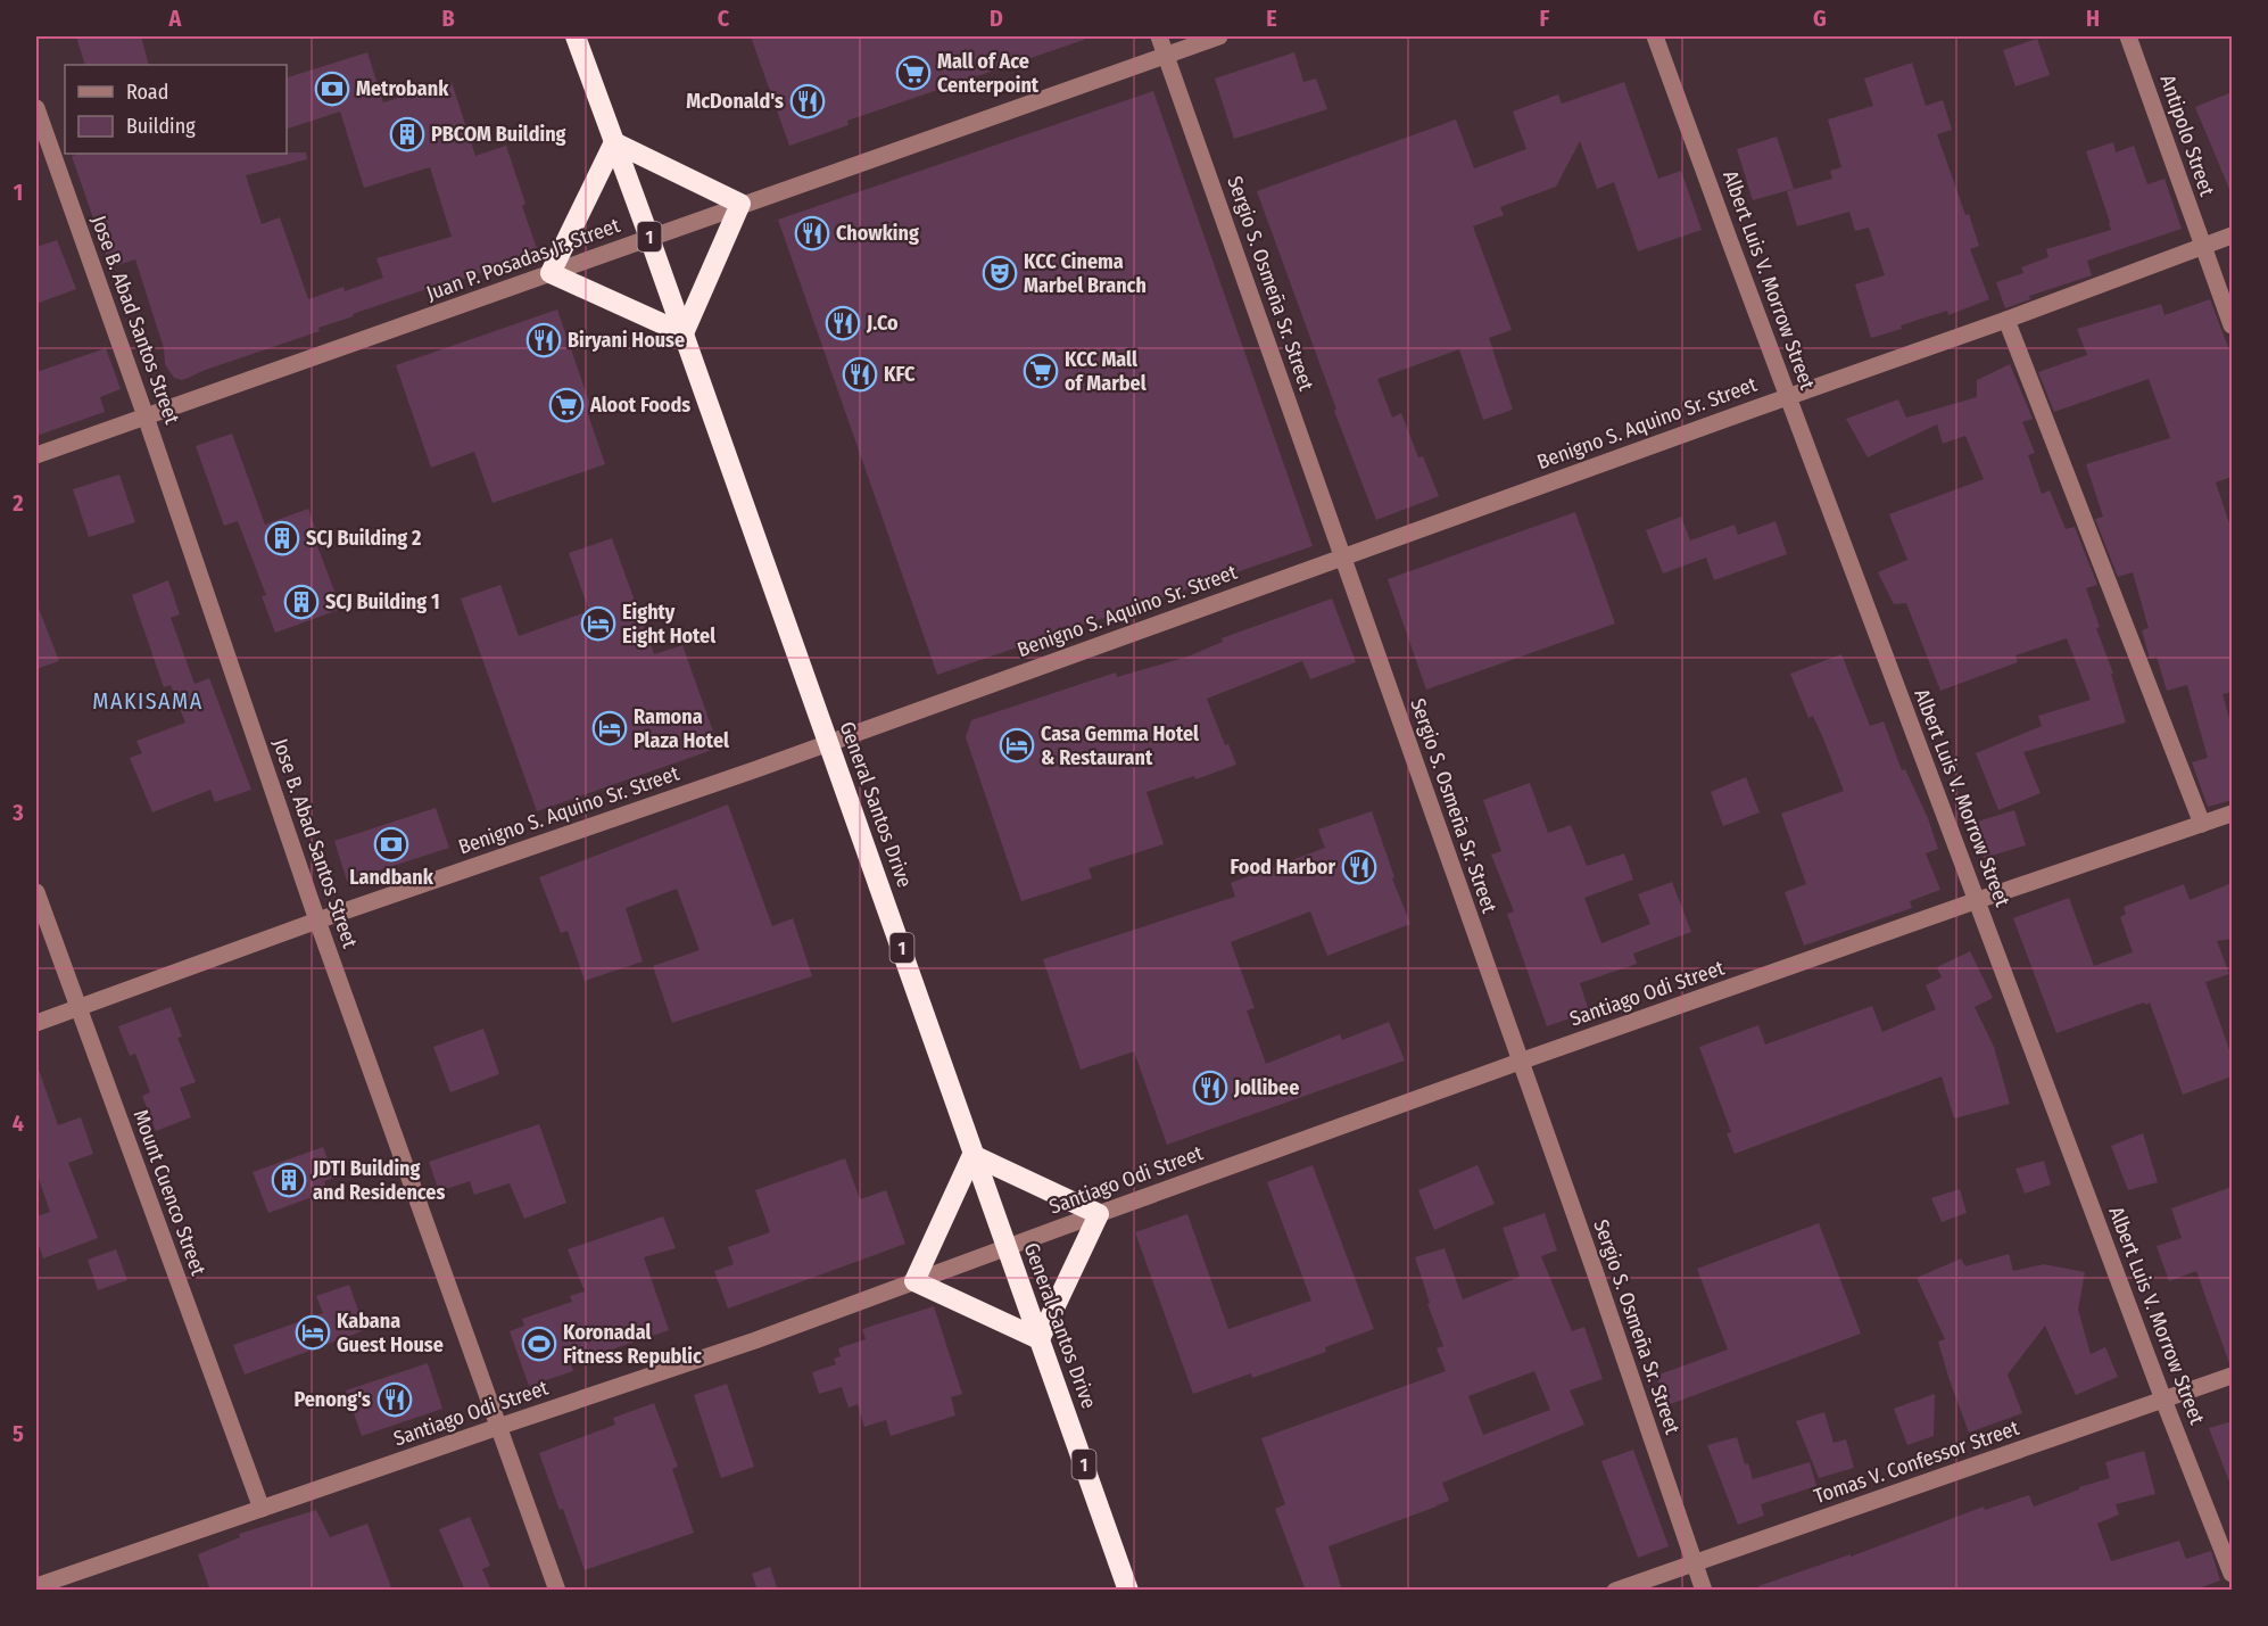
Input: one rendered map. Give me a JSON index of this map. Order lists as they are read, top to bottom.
{
  "streets": {
    "highway": ["1", "General Santos Drive"],
    "street": [
      "Antipolo Street",
      "Juan P. Posadas Jr. Street",
      "Albert Luis V. Morrow Street",
      "Sergio S. Osmeña Sr. Street",
      "Jose B. Abad Santos Street",
      "Benigno S. Aquino Sr. Street",
      "Santiago Odi Street",
      "Mount Cuenco Street",
      "Tomas V. Confessor Street"
    ]
  },
  "crossings": [
    ["Antipolo Street", "Benigno S. Aquino Sr. Street"],
    ["Juan P. Posadas Jr. Street", "Sergio S. Osmeña Sr. Street"],
    ["Juan P. Posadas Jr. Street", "Jose B. Abad Santos Street"],
    ["Juan P. Posadas Jr. Street", "General Santos Drive"],
    ["Albert Luis V. Morrow Street", "Benigno S. Aquino Sr. Street"],
    ["Albert Luis V. Morrow Street", "Santiago Odi Street"],
    ["Albert Luis V. Morrow Street", "Tomas V. Confessor Street"],
    ["Sergio S. Osmeña Sr. Street", "Benigno S. Aquino Sr. Street"],
    ["Sergio S. Osmeña Sr. Street", "Santiago Odi Street"],
    ["Sergio S. Osmeña Sr. Street", "Tomas V. Confessor Street"],
    ["Jose B. Abad Santos Street", "Benigno S. Aquino Sr. Street"],
    ["Jose B. Abad Santos Street", "Santiago Odi Street"],
    ["Benigno S. Aquino Sr. Street", "General Santos Drive"],
    ["Benigno S. Aquino Sr. Street", "Mount Cuenco Street"],
    ["General Santos Drive", "Santiago Odi Street"],
    ["Santiago Odi Street", "Mount Cuenco Street"]
  ],
  "districts": ["MAKISAMA"],
  "places": {
    "supermarket": ["Mall of Ace Centerpoint", "KCC Mall of Marbel", "Aloot Foods"],
    "bank": ["Metrobank", "Landbank"],
    "restaurant": [
      "McDonald's",
      "Chowking",
      "J.Co",
      "Biryani House",
      "KFC",
      "Food Harbor",
      "Jollibee",
      "Penong's"
    ],
    "building": [
      "PBCOM Building",
      "SCJ Building 2",
      "SCJ Building 1",
      "JDTI Building and Residences"
    ],
    "theatre": ["KCC Cinema Marbel Branch"],
    "hotel": [
      "Eighty Eight Hotel",
      "Ramona Plaza Hotel",
      "Casa Gemma Hotel & Restaurant",
      "Kabana Guest House"
    ],
    "sports": ["Koronadal Fitness Republic"]
  },
  "legend": ["Road", "Building"],
  "grid": {
    "columns": [
      "A",
      "B",
      "C",
      "D",
      "E",
      "F",
      "G",
      "H"
    ],
    "rows": [
      "1",
      "2",
      "3",
      "4",
      "5"
    ]
  }
}
